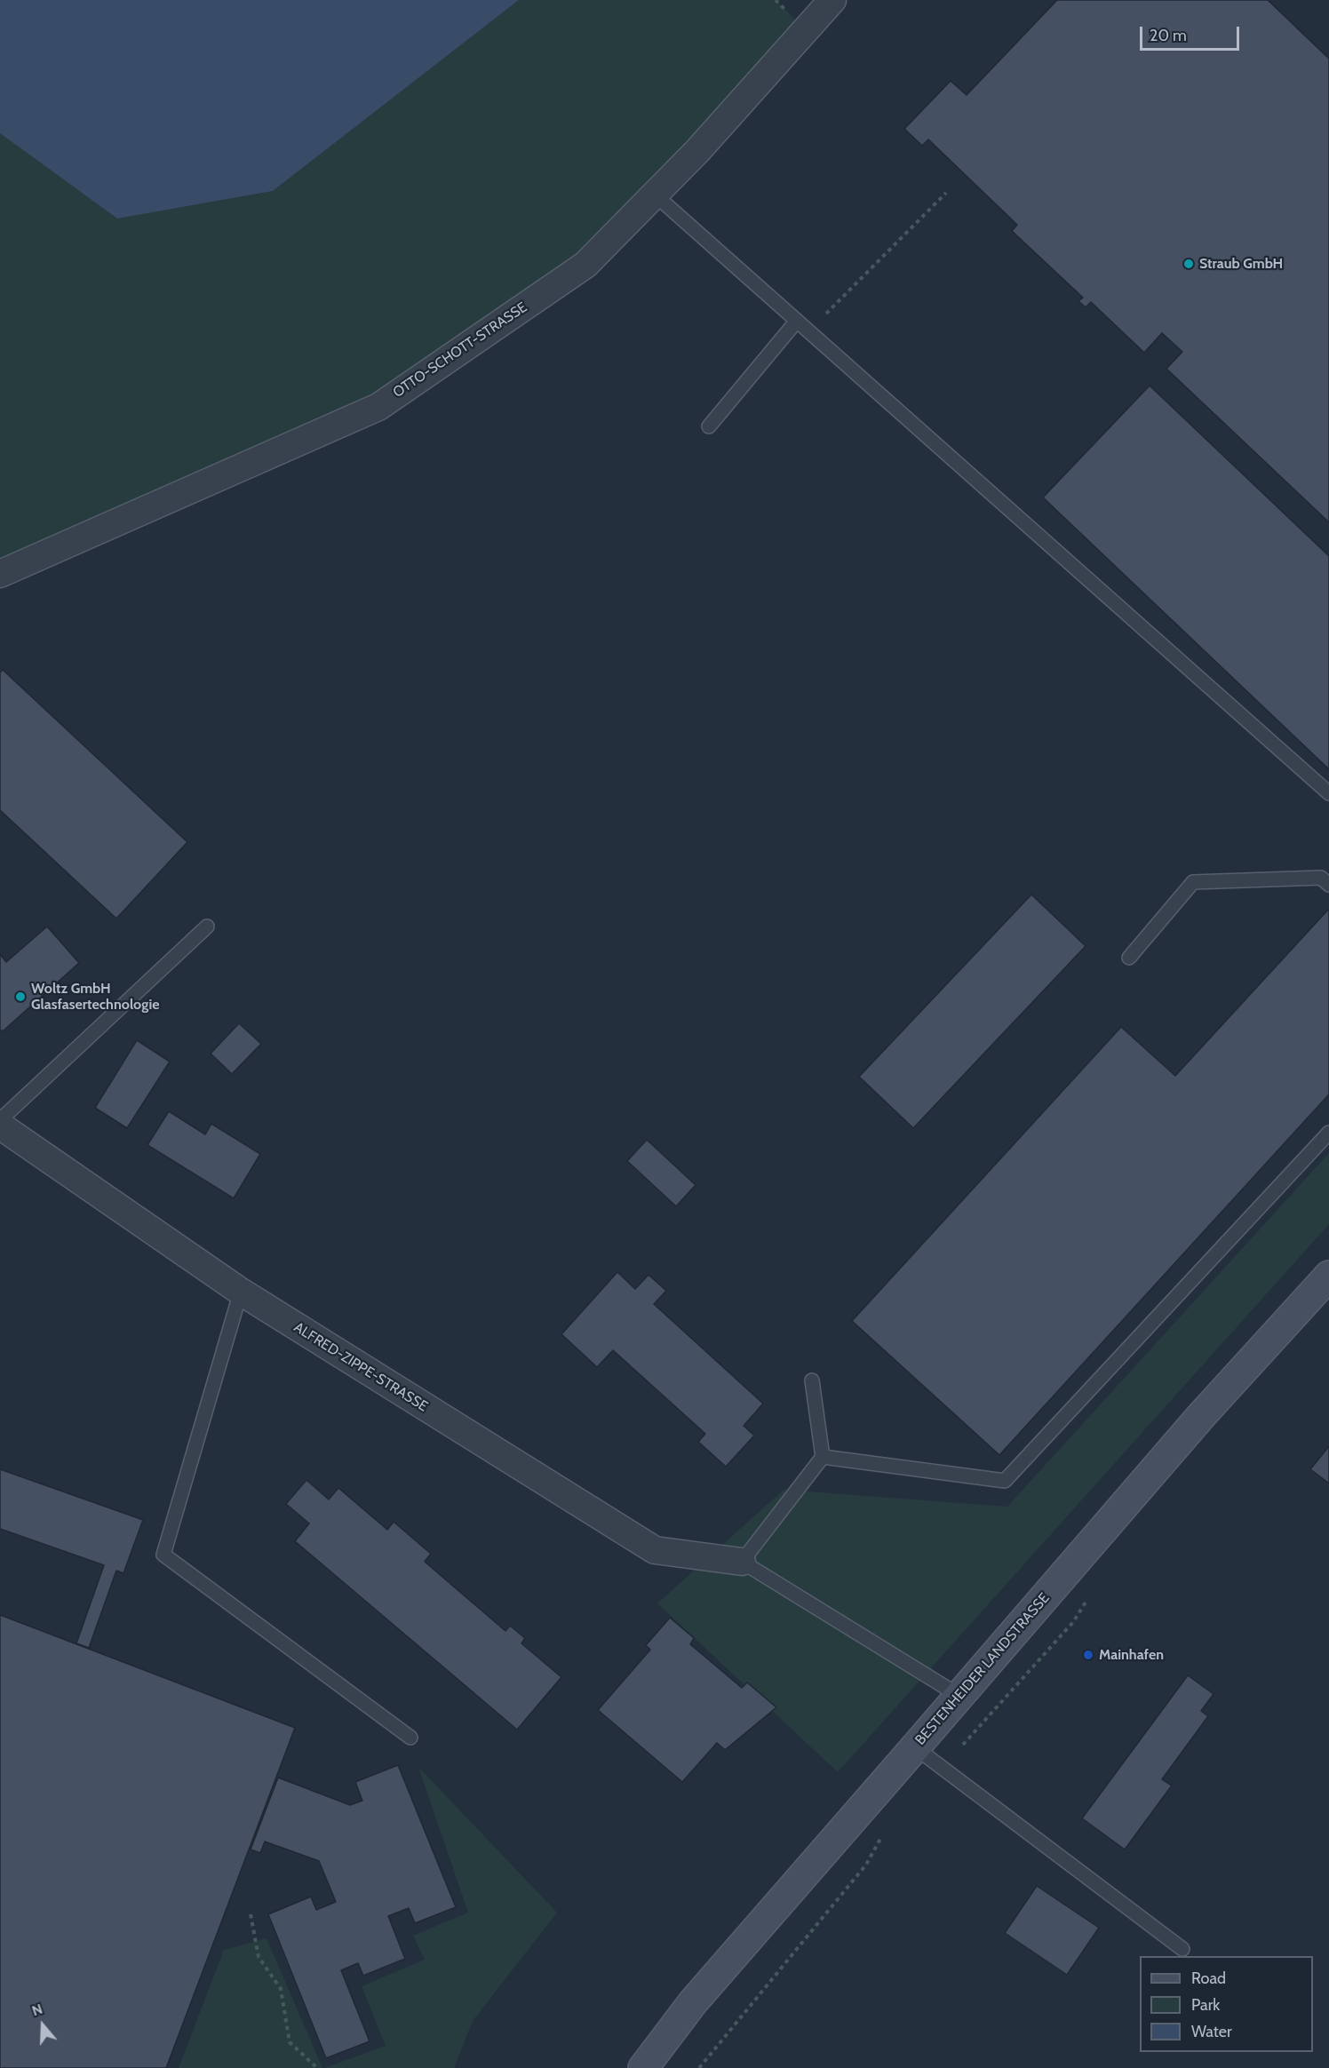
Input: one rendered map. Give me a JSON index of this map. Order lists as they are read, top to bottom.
{
  "streets": {
    "main road": ["BESTENHEIDER LANDSTRASSE"],
    "street": ["OTTO-SCHOTT-STRASSE", "ALFRED-ZIPPE-STRASSE"]
  },
  "places": ["Straub GmbH", "Woltz GmbH Glasfasertechnologie", "Mainhafen"],
  "legend": ["Road", "Park", "Water"],
  "scale_bar": "20 m",
  "north": "top"
}
